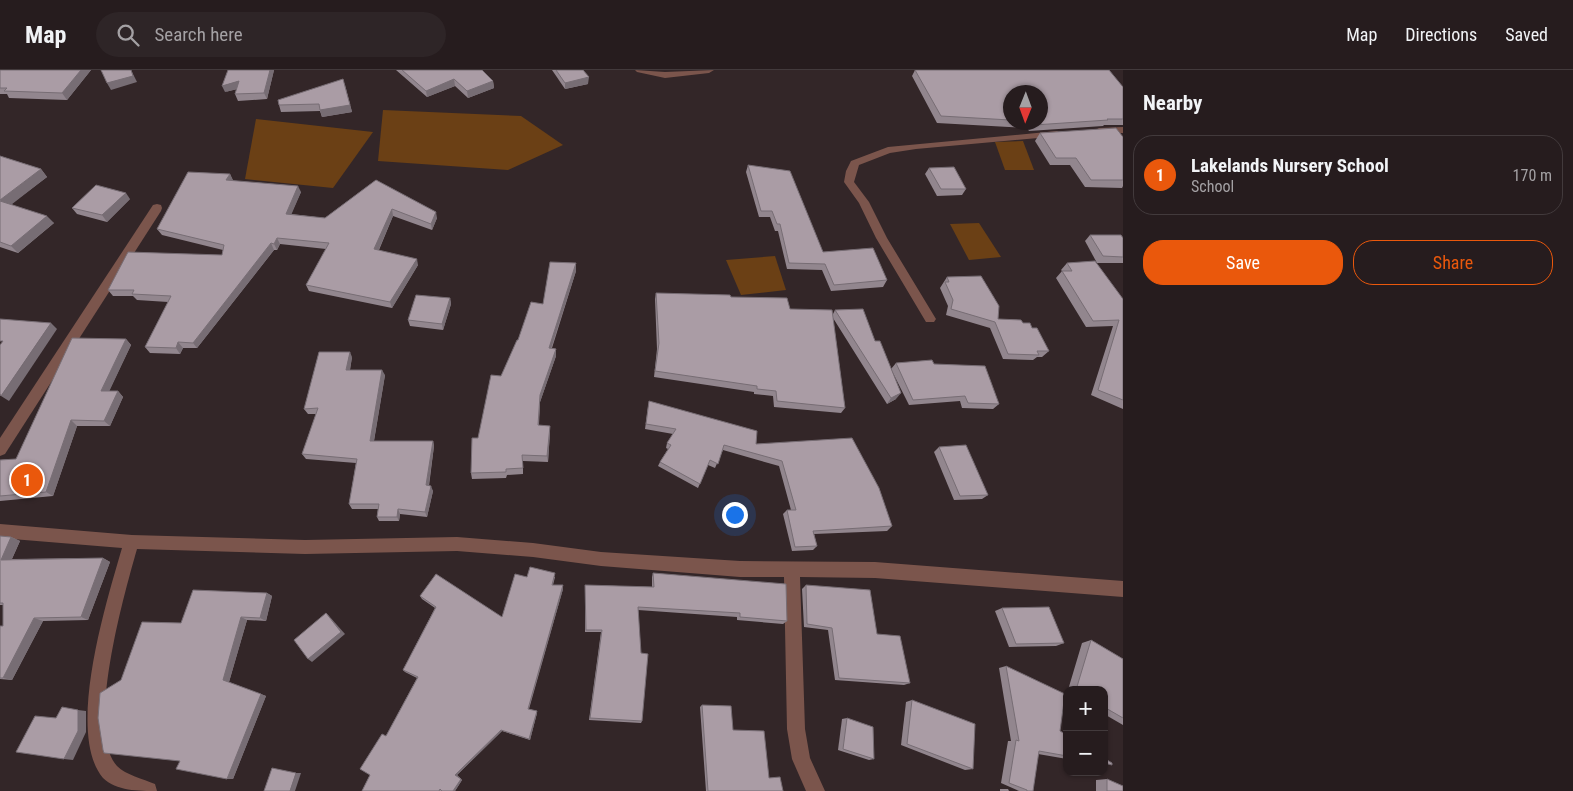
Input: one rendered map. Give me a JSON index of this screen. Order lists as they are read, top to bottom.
{
  "north": "bottom",
  "page": {
    "header": "Map",
    "search": "Search here",
    "nav": ["Map", "Directions", "Saved"],
    "heading": "Nearby",
    "list": [
      {
        "mark": "1",
        "name": "Lakelands Nursery School",
        "note": "School",
        "value": "170 m"
      }
    ],
    "buttons": ["Save", "Share"],
    "pins": "1",
    "map_buttons": ["+", "−"]
  }
}
